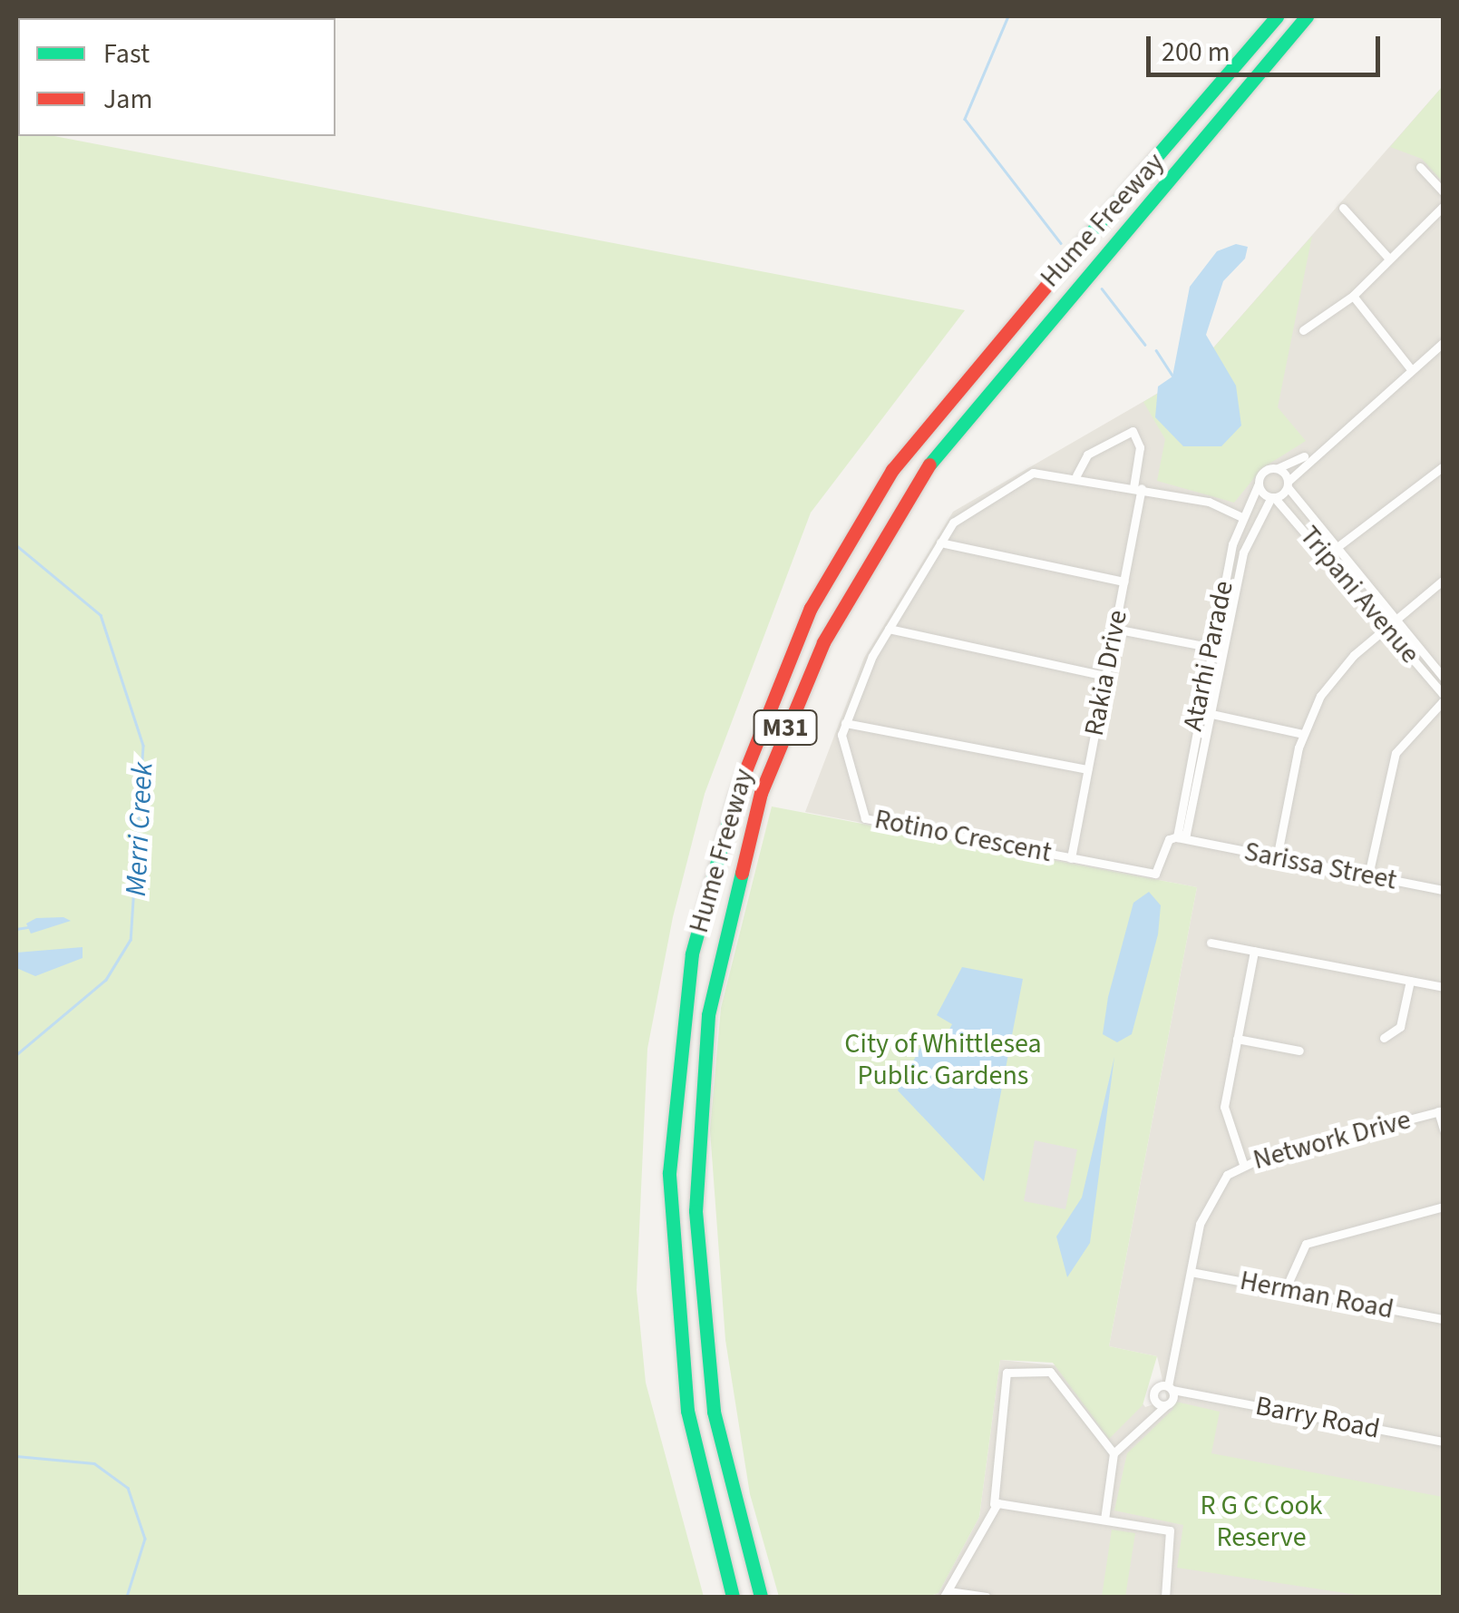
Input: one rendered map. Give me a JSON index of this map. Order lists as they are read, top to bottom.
{
  "streets": {
    "highway": ["Hume Freeway", "M31"],
    "street": [
      "Tripani Avenue",
      "Atarhi Parade",
      "Rakia Drive",
      "Rotino Crescent",
      "Sarissa Street",
      "Network Drive",
      "Herman Road",
      "Barry Road"
    ]
  },
  "crossings": [
    ["Tripani Avenue", "Atarhi Parade"],
    ["Atarhi Parade", "Rotino Crescent"],
    ["Atarhi Parade", "Sarissa Street"],
    ["Rakia Drive", "Rotino Crescent"],
    ["Rotino Crescent", "Sarissa Street"],
    ["Network Drive", "Herman Road"],
    ["Network Drive", "Barry Road"]
  ],
  "water": ["Merri Creek"],
  "parks": ["City of Whittlesea Public Gardens", "R G C Cook Reserve"],
  "legend": ["Fast", "Jam"],
  "scale_bar": "200 m"
}
